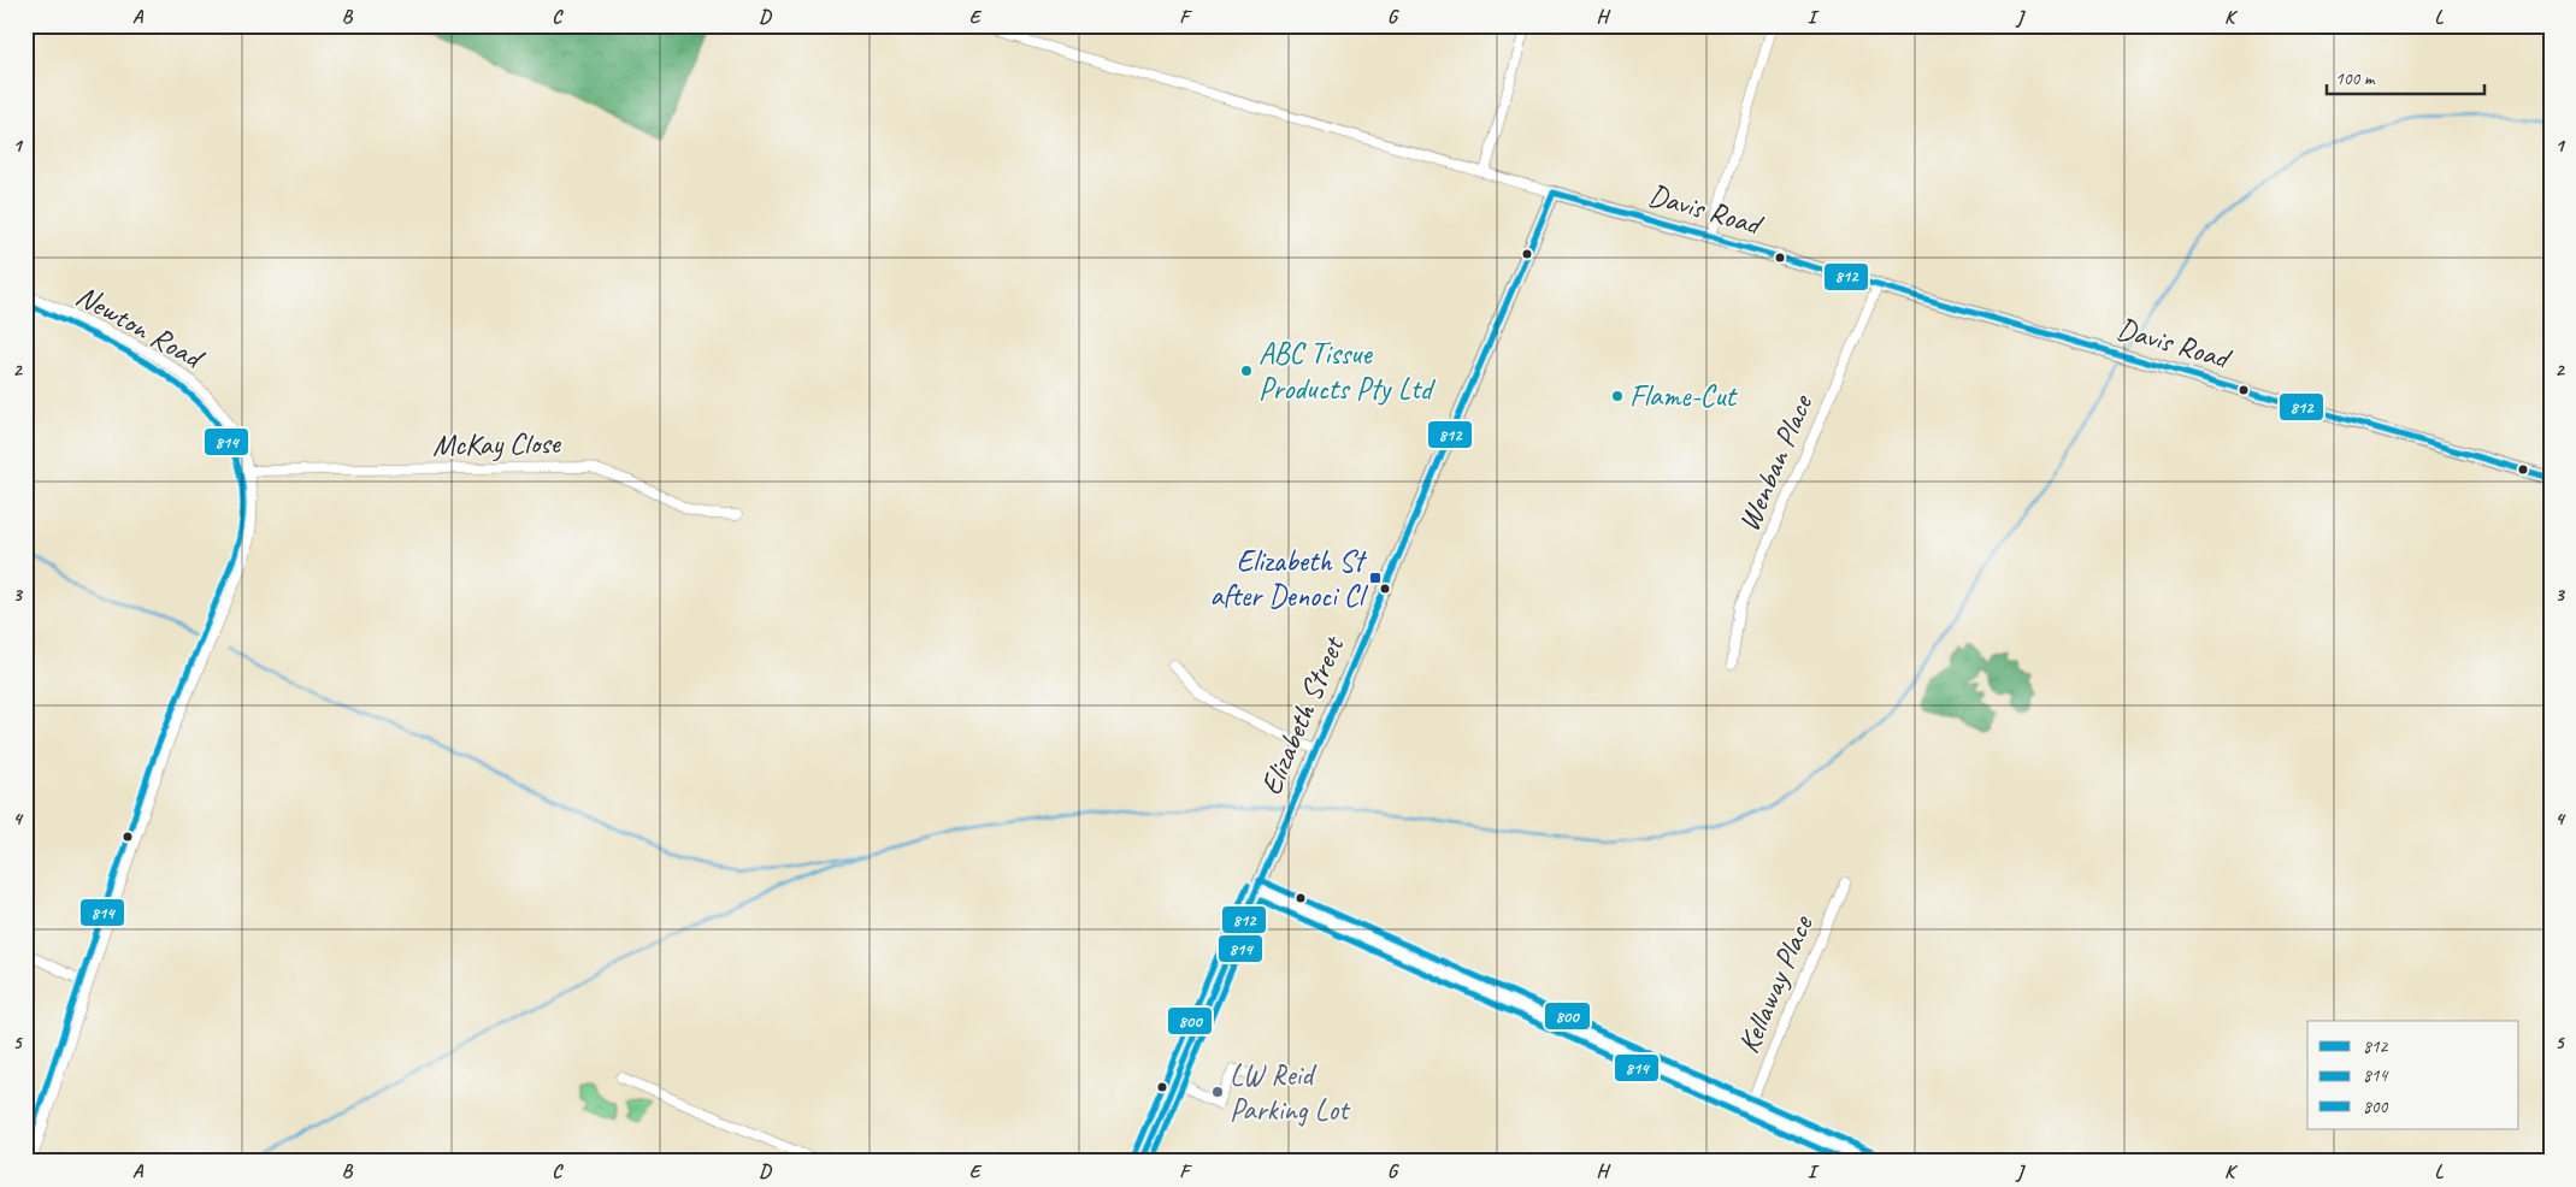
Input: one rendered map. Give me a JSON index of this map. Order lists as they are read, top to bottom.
{
  "streets": {
    "street": [
      "Davis Road",
      "Newton Road",
      "McKay Close",
      "Wenban Place",
      "Elizabeth Street",
      "Kellaway Place"
    ]
  },
  "crossings": [
    ["Davis Road", "Wenban Place"],
    ["Davis Road", "Elizabeth Street"],
    ["Newton Road", "McKay Close"]
  ],
  "places": {
    "other": ["ABC Tissue Products Pty Ltd", "Flame-Cut", "LW Reid Parking Lot"],
    "transit": ["Elizabeth St after Denoci Cl"]
  },
  "lines": ["transit line 812", "transit line 814", "transit line 800"],
  "legend": ["812", "814", "800"],
  "scale_bar": "100 m",
  "grid": {
    "columns": [
      "A",
      "B",
      "C",
      "D",
      "E",
      "F",
      "G",
      "H",
      "I",
      "J",
      "K",
      "L"
    ],
    "rows": [
      "1",
      "2",
      "3",
      "4",
      "5"
    ]
  }
}
